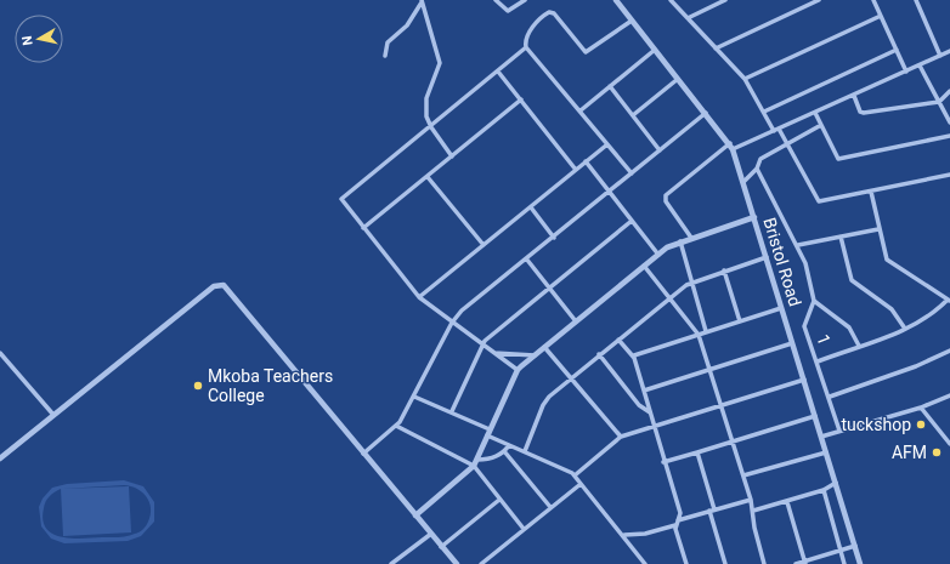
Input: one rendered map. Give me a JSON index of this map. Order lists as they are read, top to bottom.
{
  "streets": {
    "street": ["Bristol Road", "1"]
  },
  "places": ["Mkoba Teachers College", "tuckshop", "AFM"],
  "north": "left"
}
